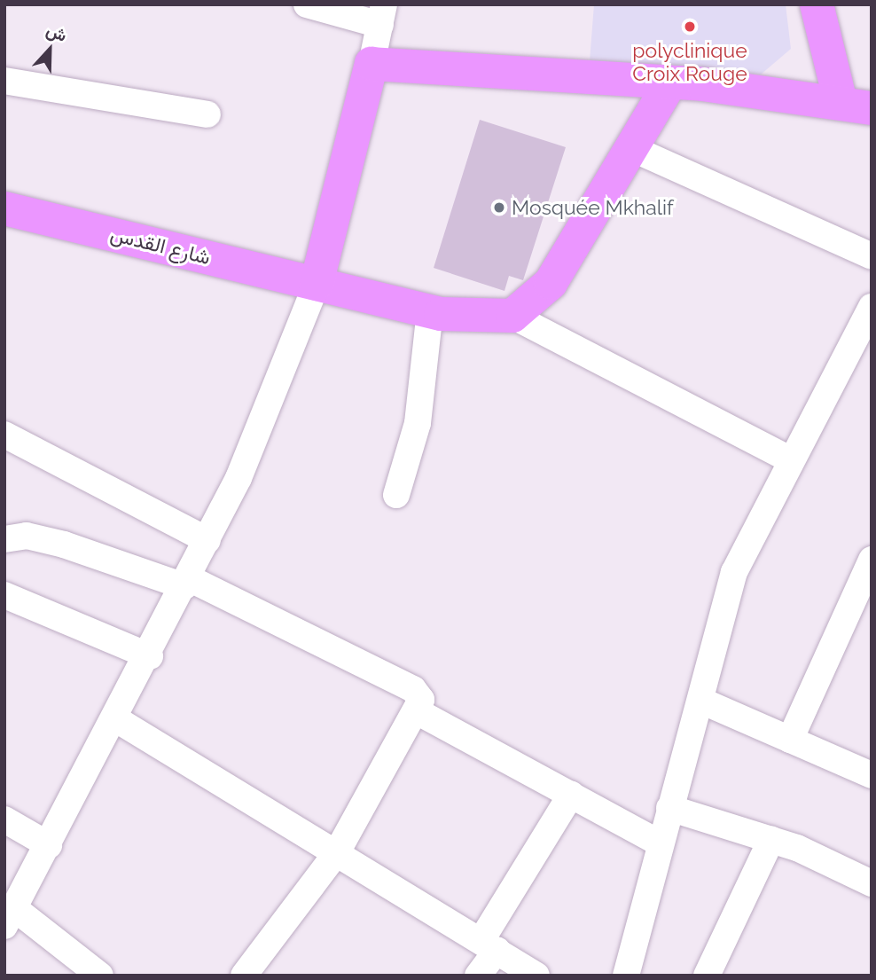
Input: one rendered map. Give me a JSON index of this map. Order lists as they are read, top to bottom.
{
  "streets": {
    "main road": ["شارع القدس"]
  },
  "places": ["polyclinique Croix Rouge", "Mosquée Mkhalif"],
  "north": "top"
}
